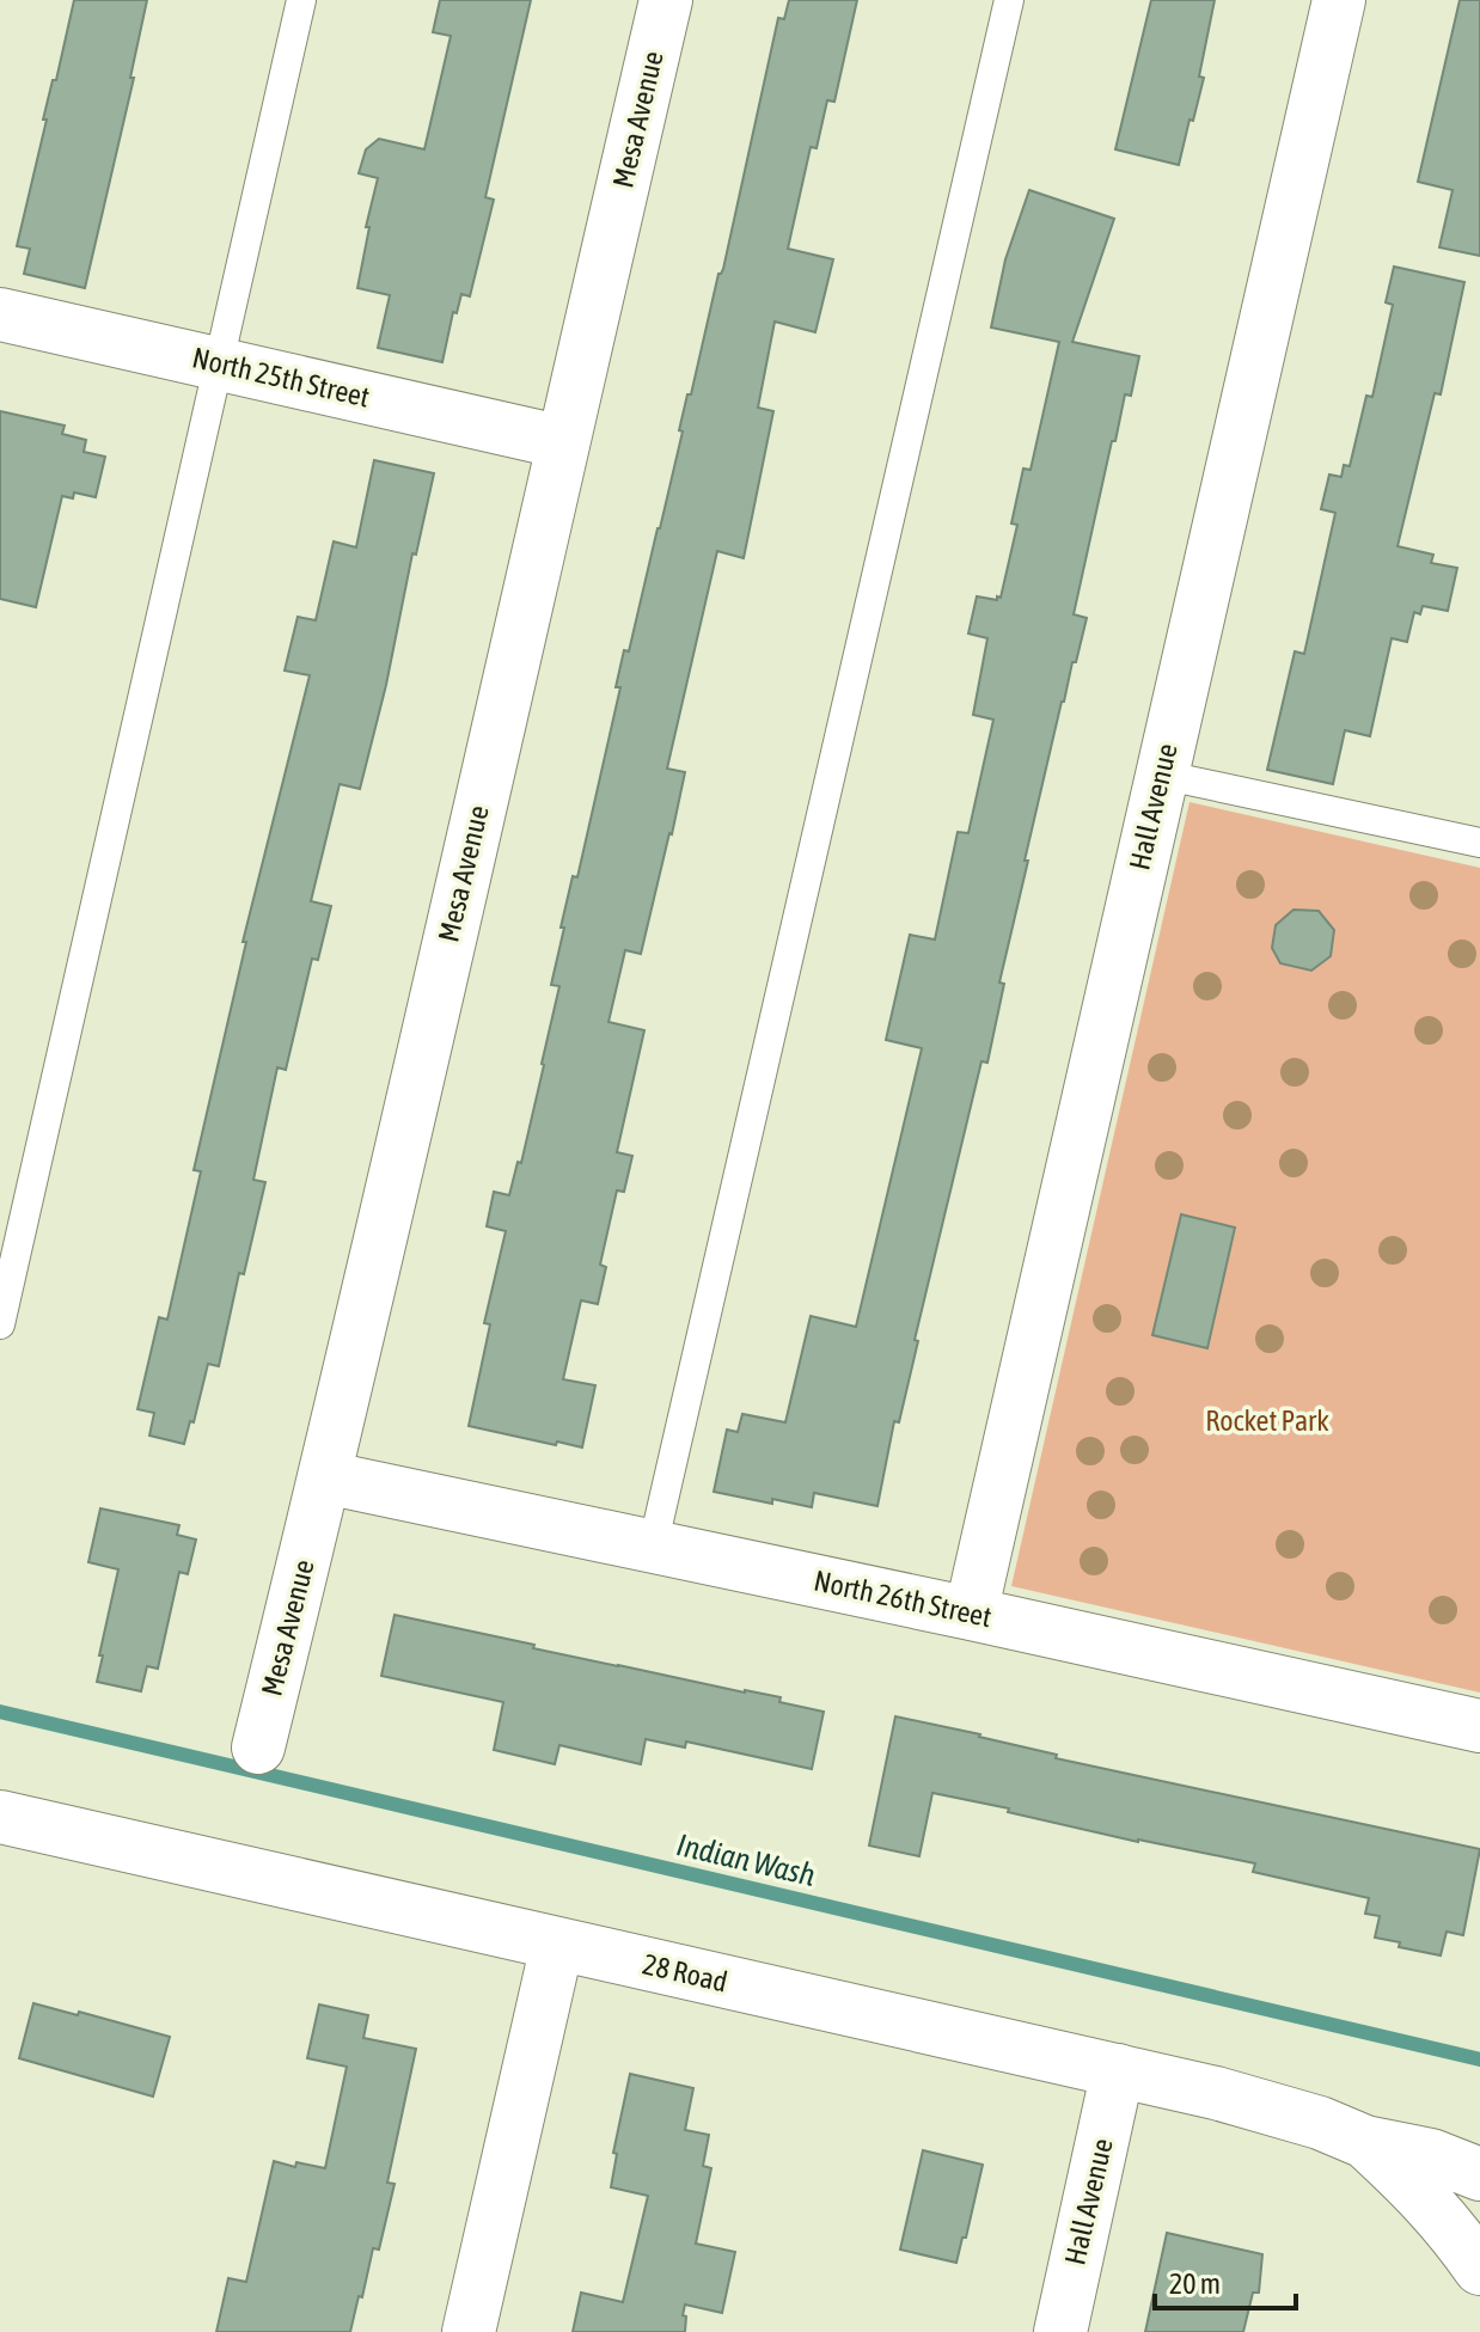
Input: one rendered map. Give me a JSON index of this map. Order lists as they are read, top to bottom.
{
  "streets": {
    "street": [
      "Mesa Avenue",
      "North 25th Street",
      "Hall Avenue",
      "North 26th Street",
      "28 Road"
    ]
  },
  "crossings": [
    ["Mesa Avenue", "North 25th Street"],
    ["Mesa Avenue", "North 26th Street"],
    ["Hall Avenue", "North 26th Street"],
    ["Hall Avenue", "28 Road"]
  ],
  "water": ["Indian Wash"],
  "parks": ["Rocket Park"],
  "scale_bar": "20 m"
}
